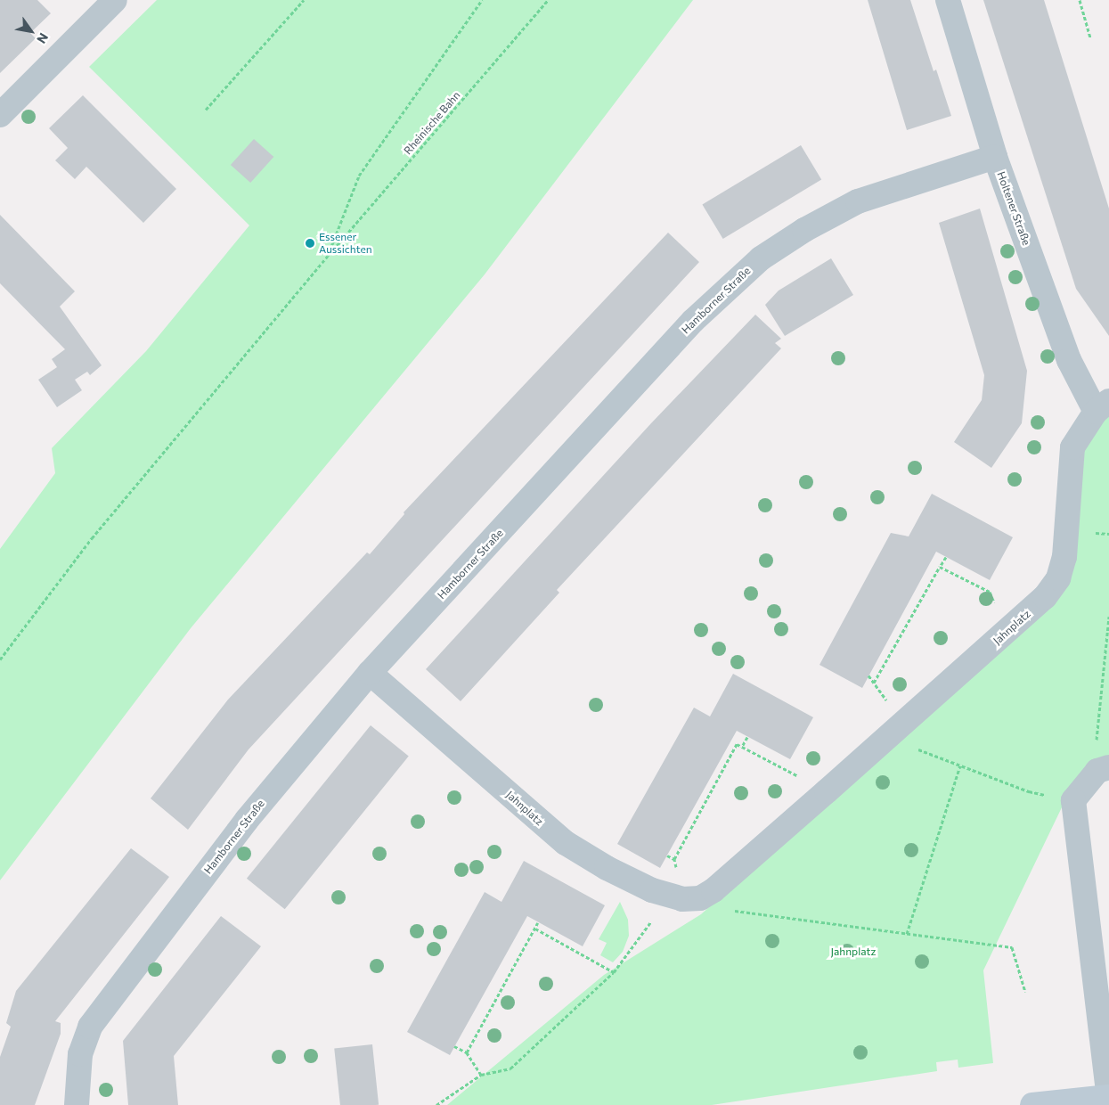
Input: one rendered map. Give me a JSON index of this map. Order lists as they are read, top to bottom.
{
  "streets": {
    "street": ["Holtener Straße", "Hamborner Straße", "Jahnplatz"],
    "path": ["Rheinische Bahn"]
  },
  "crossings": [
    ["Holtener Straße", "Hamborner Straße"],
    ["Holtener Straße", "Jahnplatz"],
    ["Hamborner Straße", "Jahnplatz"]
  ],
  "parks": ["Jahnplatz"],
  "places": ["Essener Aussichten"],
  "north": "bottom right"
}
